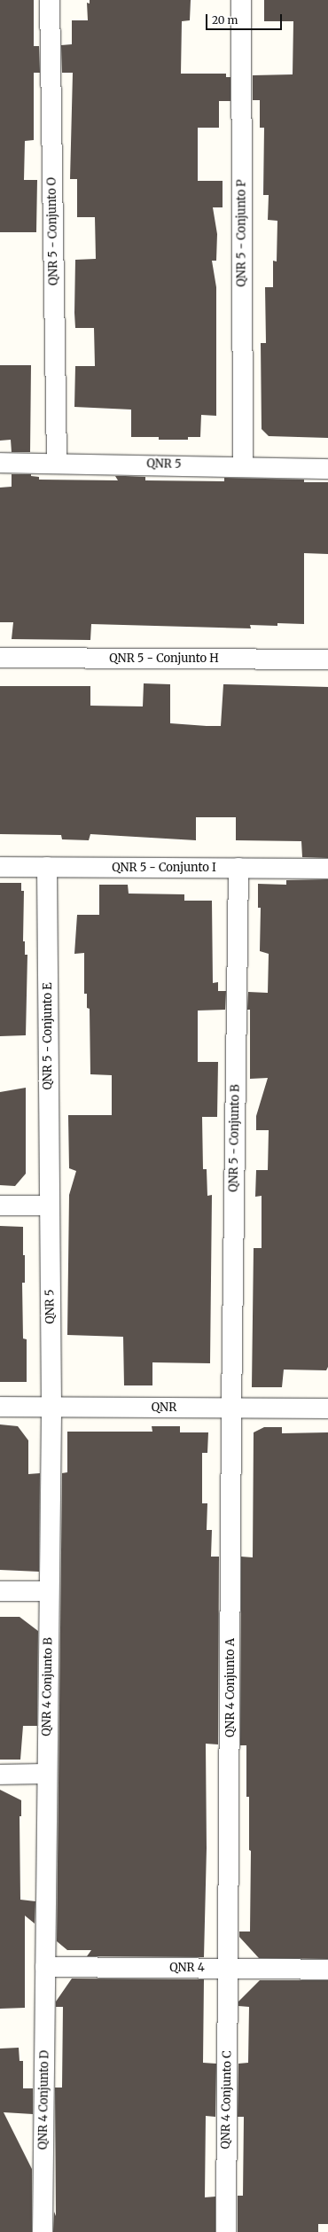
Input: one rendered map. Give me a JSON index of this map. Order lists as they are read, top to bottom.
{
  "streets": {
    "street": [
      "QNR 5 - Conjunto O",
      "QNR 5 - Conjunto P",
      "QNR 5",
      "QNR 5 - Conjunto H",
      "QNR 5 - Conjunto I",
      "QNR 5 - Conjunto E",
      "QNR 5 - Conjunto B",
      "QNR",
      "QNR 4 Conjunto B",
      "QNR 4 Conjunto A",
      "QNR 4",
      "QNR 4 Conjunto D",
      "QNR 4 Conjunto C"
    ]
  },
  "crossings": [
    ["QNR 5 - Conjunto O", "QNR 5"],
    ["QNR 5 - Conjunto P", "QNR 5"],
    ["QNR 5", "QNR 5 - Conjunto E"],
    ["QNR 5", "QNR"],
    ["QNR 5", "QNR 4 Conjunto B"],
    ["QNR 5 - Conjunto I", "QNR 5 - Conjunto E"],
    ["QNR 5 - Conjunto I", "QNR 5 - Conjunto B"],
    ["QNR 5 - Conjunto B", "QNR"],
    ["QNR 5 - Conjunto B", "QNR 4 Conjunto A"],
    ["QNR", "QNR 4 Conjunto B"],
    ["QNR", "QNR 4 Conjunto A"],
    ["QNR 4 Conjunto B", "QNR 4"],
    ["QNR 4 Conjunto B", "QNR 4 Conjunto D"],
    ["QNR 4 Conjunto A", "QNR 4"],
    ["QNR 4 Conjunto A", "QNR 4 Conjunto C"],
    ["QNR 4", "QNR 4 Conjunto D"],
    ["QNR 4", "QNR 4 Conjunto C"]
  ],
  "scale_bar": "20 m"
}
